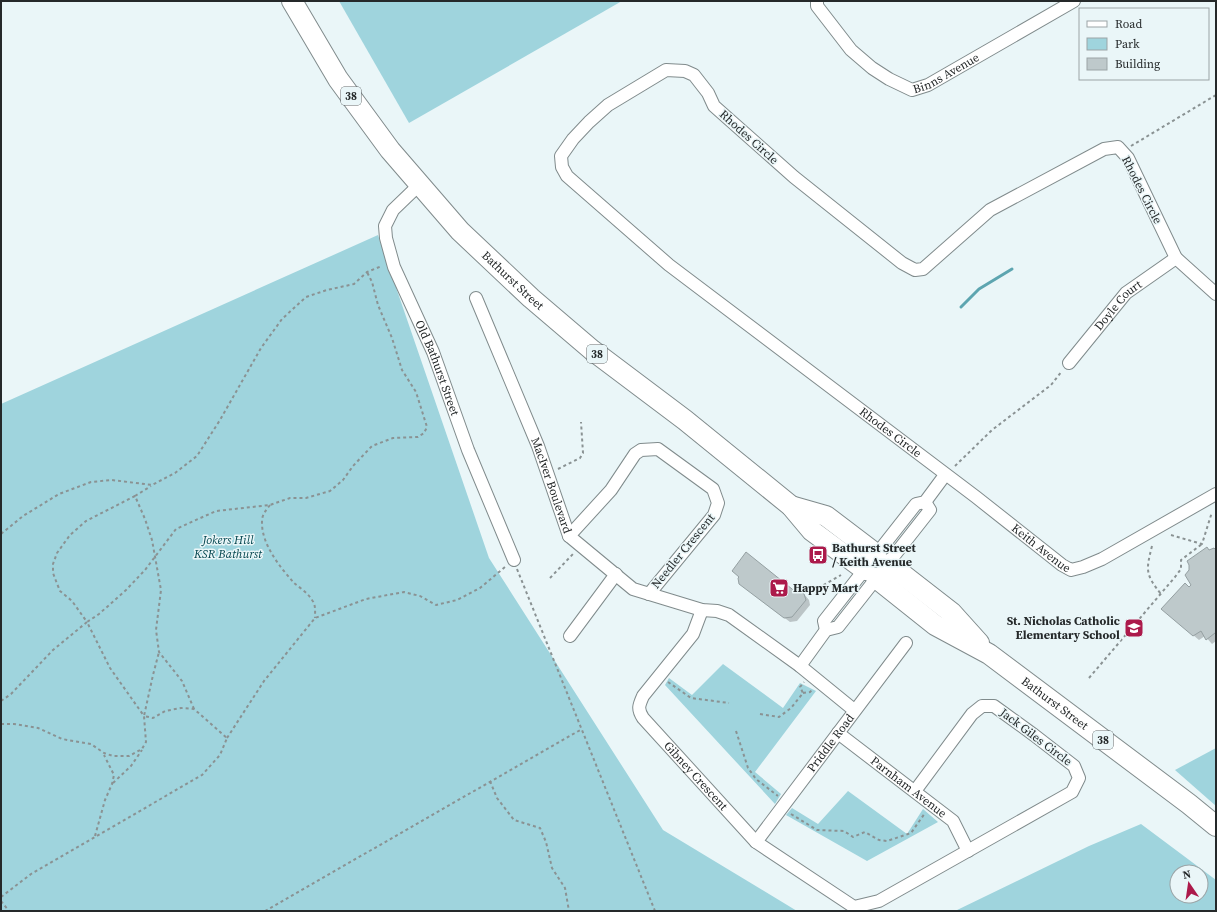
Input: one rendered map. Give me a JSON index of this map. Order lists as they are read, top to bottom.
{
  "streets": {
    "main road": ["38", "Bathurst Street"],
    "street": [
      "Binns Avenue",
      "Rhodes Circle",
      "Doyle Court",
      "Old Bathurst Street",
      "MacIver Boulevard",
      "Keith Avenue",
      "Needler Crescent",
      "Jack Giles Circle",
      "Priddle Road",
      "Gibney Crescent",
      "Parnham Avenue"
    ]
  },
  "crossings": [
    ["Rhodes Circle", "Doyle Court"],
    ["Rhodes Circle", "Keith Avenue"],
    ["Bathurst Street", "Old Bathurst Street"],
    ["MacIver Boulevard", "Needler Crescent"],
    ["MacIver Boulevard", "Priddle Road"],
    ["MacIver Boulevard", "Gibney Crescent"],
    ["Jack Giles Circle", "Gibney Crescent"],
    ["Jack Giles Circle", "Parnham Avenue"],
    ["Priddle Road", "Gibney Crescent"],
    ["Priddle Road", "Parnham Avenue"],
    ["Gibney Crescent", "Parnham Avenue"]
  ],
  "parks": ["Jokers Hill KSR Bathurst"],
  "places": {
    "bus stop": ["Bathurst Street / Keith Avenue"],
    "supermarket": ["Happy Mart"],
    "school or university": ["St. Nicholas Catholic Elementary School"]
  },
  "legend": ["Road", "Park", "Building"],
  "north": "top"
}
